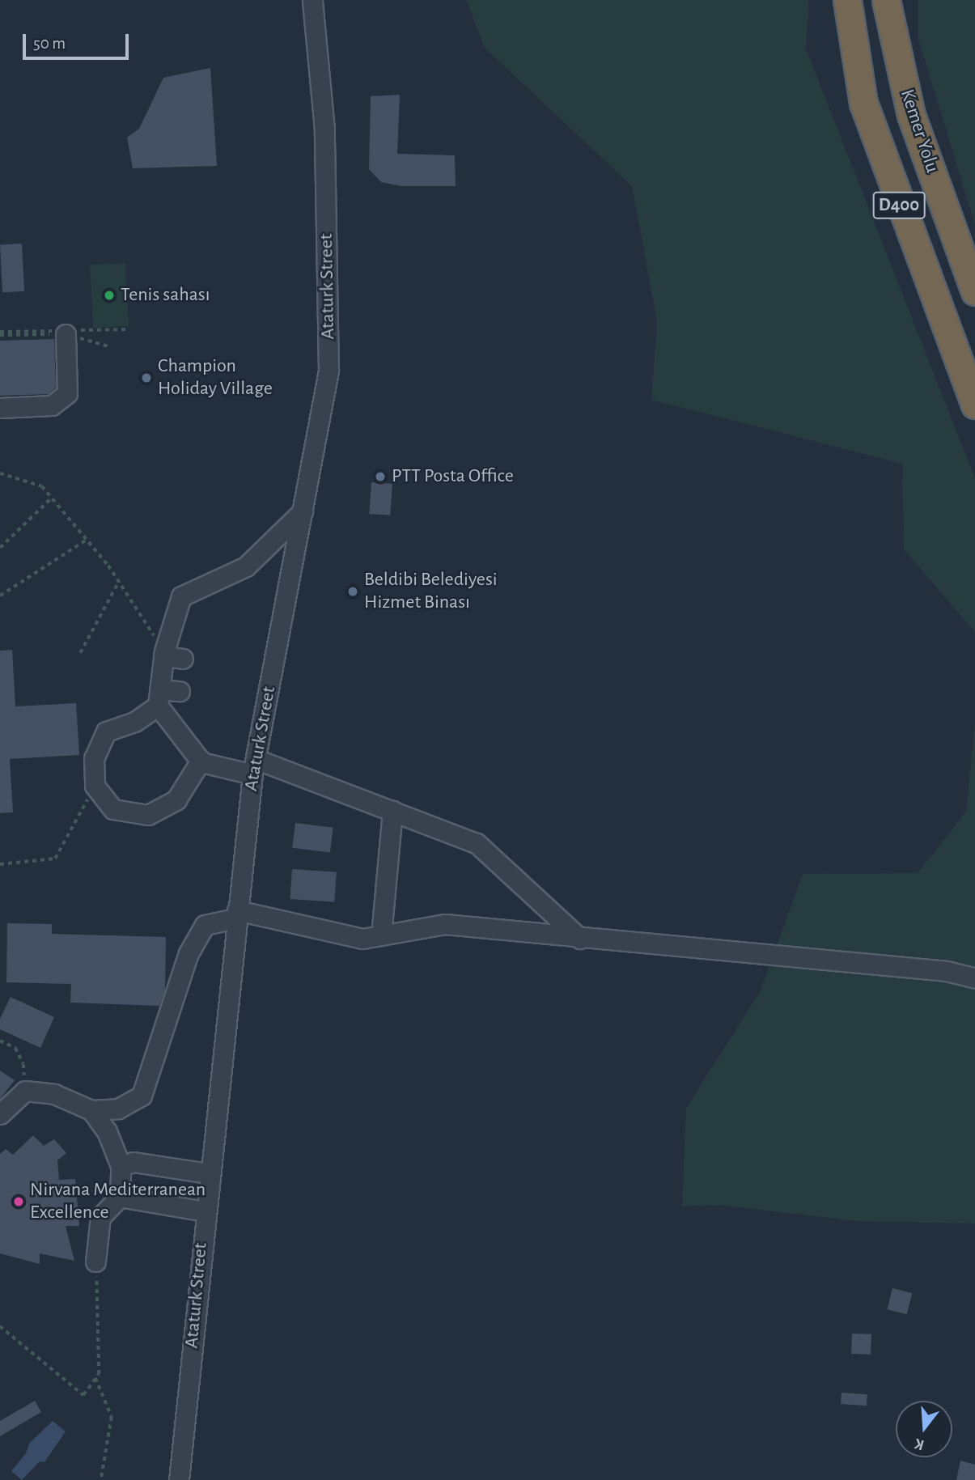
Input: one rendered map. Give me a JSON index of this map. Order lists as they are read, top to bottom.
{
  "streets": {
    "highway": ["Kemer Yolu", "D400"],
    "street": ["Ataturk Street"]
  },
  "places": [
    "Tenis sahası",
    "Champion Holiday Village",
    "PTT Posta Office",
    "Beldibi Belediyesi Hizmet Binası",
    "Nirvana Mediterranean Excellence"
  ],
  "scale_bar": "50 m",
  "north": "bottom"
}
